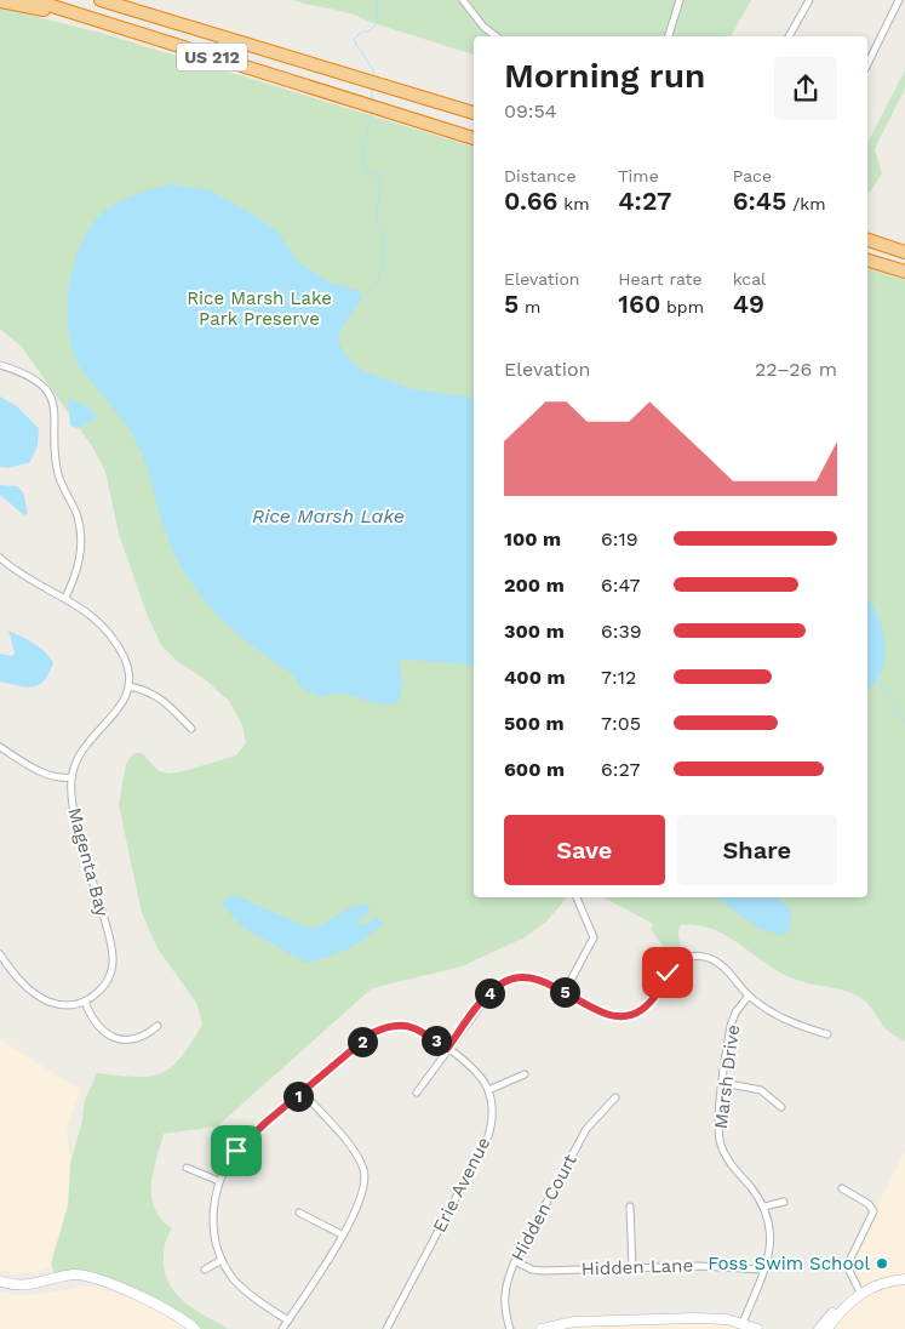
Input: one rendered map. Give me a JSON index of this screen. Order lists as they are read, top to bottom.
{
  "streets": {
    "highway": ["US 212"],
    "street": [
      "Magenta Bay",
      "Marsh Drive",
      "Erie Avenue",
      "Hidden Court",
      "Hidden Lane"
    ]
  },
  "crossings": [
    ["Marsh Drive", "Hidden Lane"],
    ["Hidden Court", "Hidden Lane"]
  ],
  "water": ["Rice Marsh Lake"],
  "parks": ["Rice Marsh Lake Park Preserve"],
  "places": ["Foss Swim School"],
  "page": {
    "heading": ["Morning run", "09:54"],
    "stats": [
      ["Distance", "0.66 km"],
      ["Time", "4:27"],
      ["Pace", "6:45 /km"],
      ["Elevation", "5 m"],
      ["Heart rate", "160 bpm"],
      ["kcal", "49"]
    ],
    "chart": ["Elevation", "22–26 m"],
    "list": [
      {
        "name": "100 m",
        "note": "6:19"
      },
      {
        "name": "200 m",
        "note": "6:47"
      },
      {
        "name": "300 m",
        "note": "6:39"
      },
      {
        "name": "400 m",
        "note": "7:12"
      },
      {
        "name": "500 m",
        "note": "7:05"
      },
      {
        "name": "600 m",
        "note": "6:27"
      }
    ],
    "buttons": ["Save", "Share"],
    "pins": [
      "5",
      "4",
      "3",
      "2",
      "1"
    ]
  }
}
